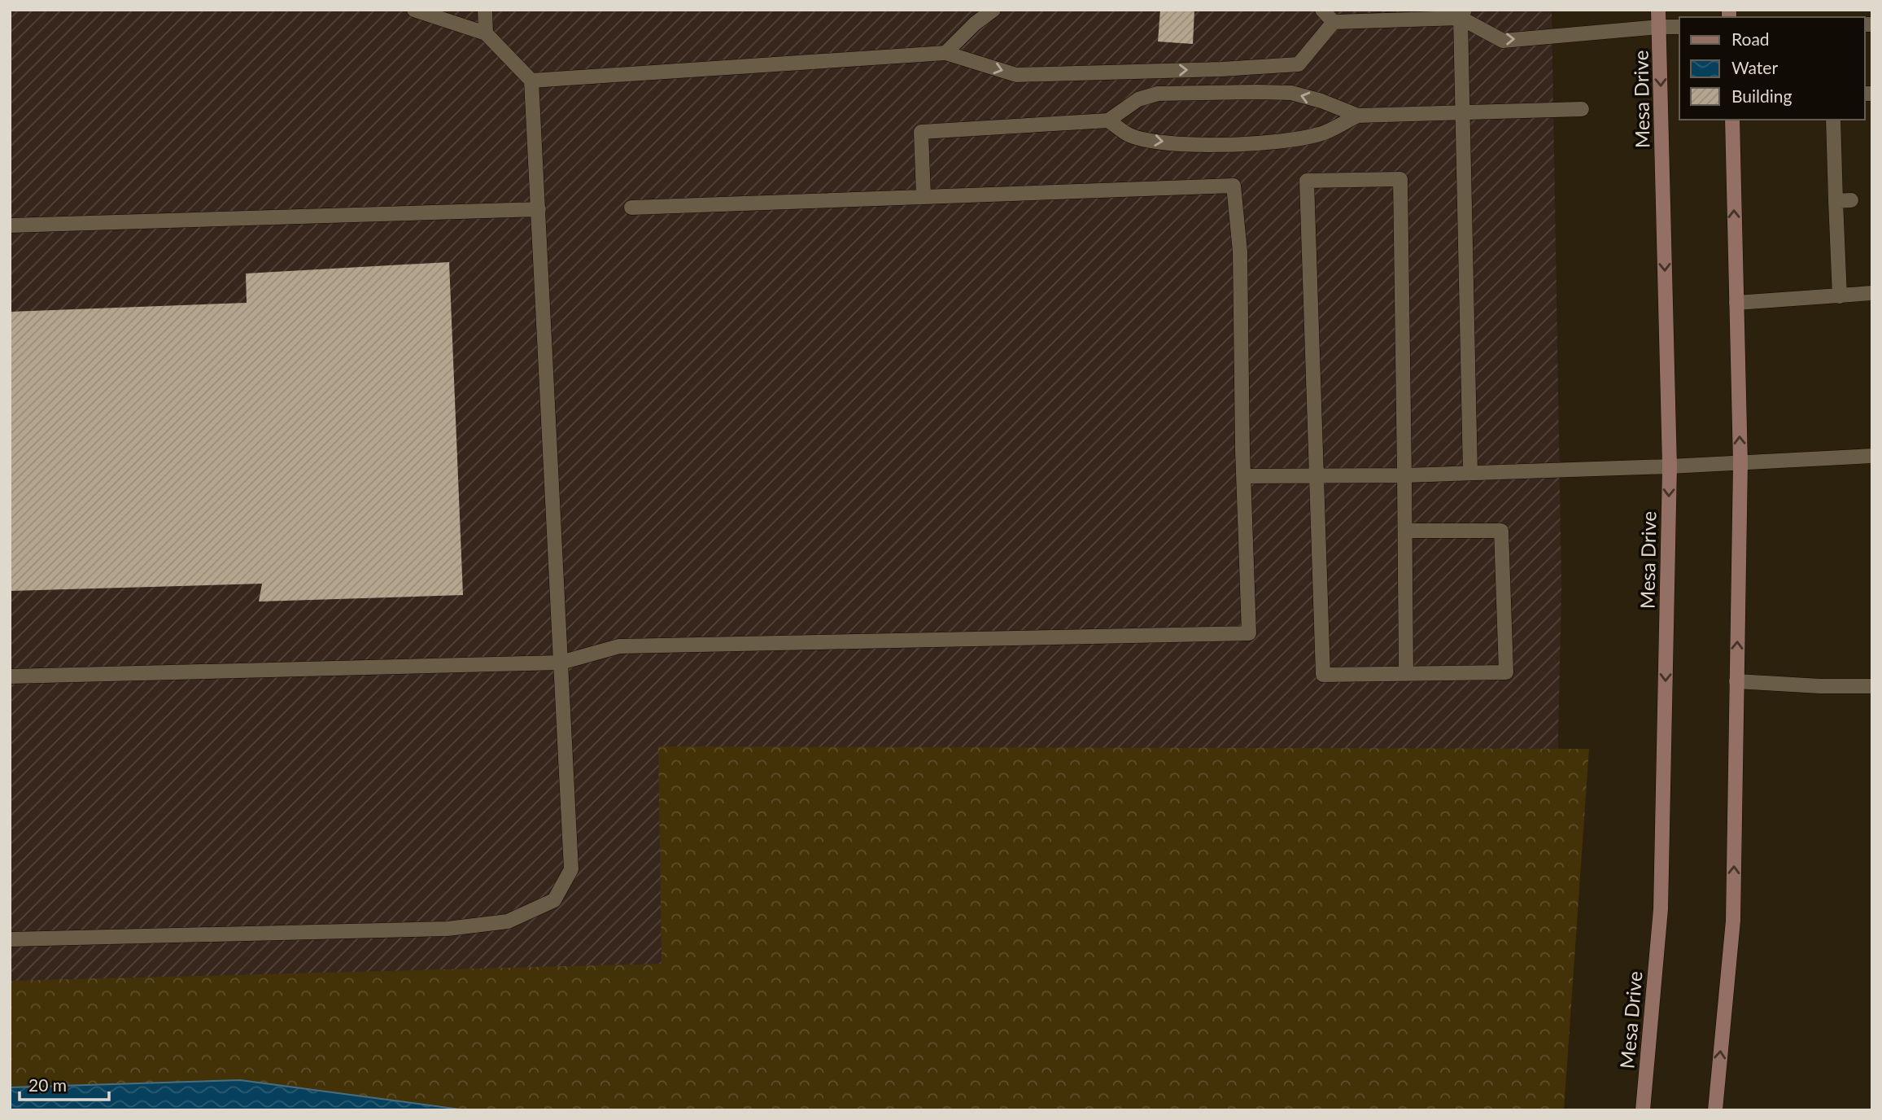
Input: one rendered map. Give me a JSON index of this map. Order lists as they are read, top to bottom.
{
  "streets": {
    "main road": ["Mesa Drive"]
  },
  "legend": ["Road", "Water", "Building"],
  "scale_bar": "20 m"
}
